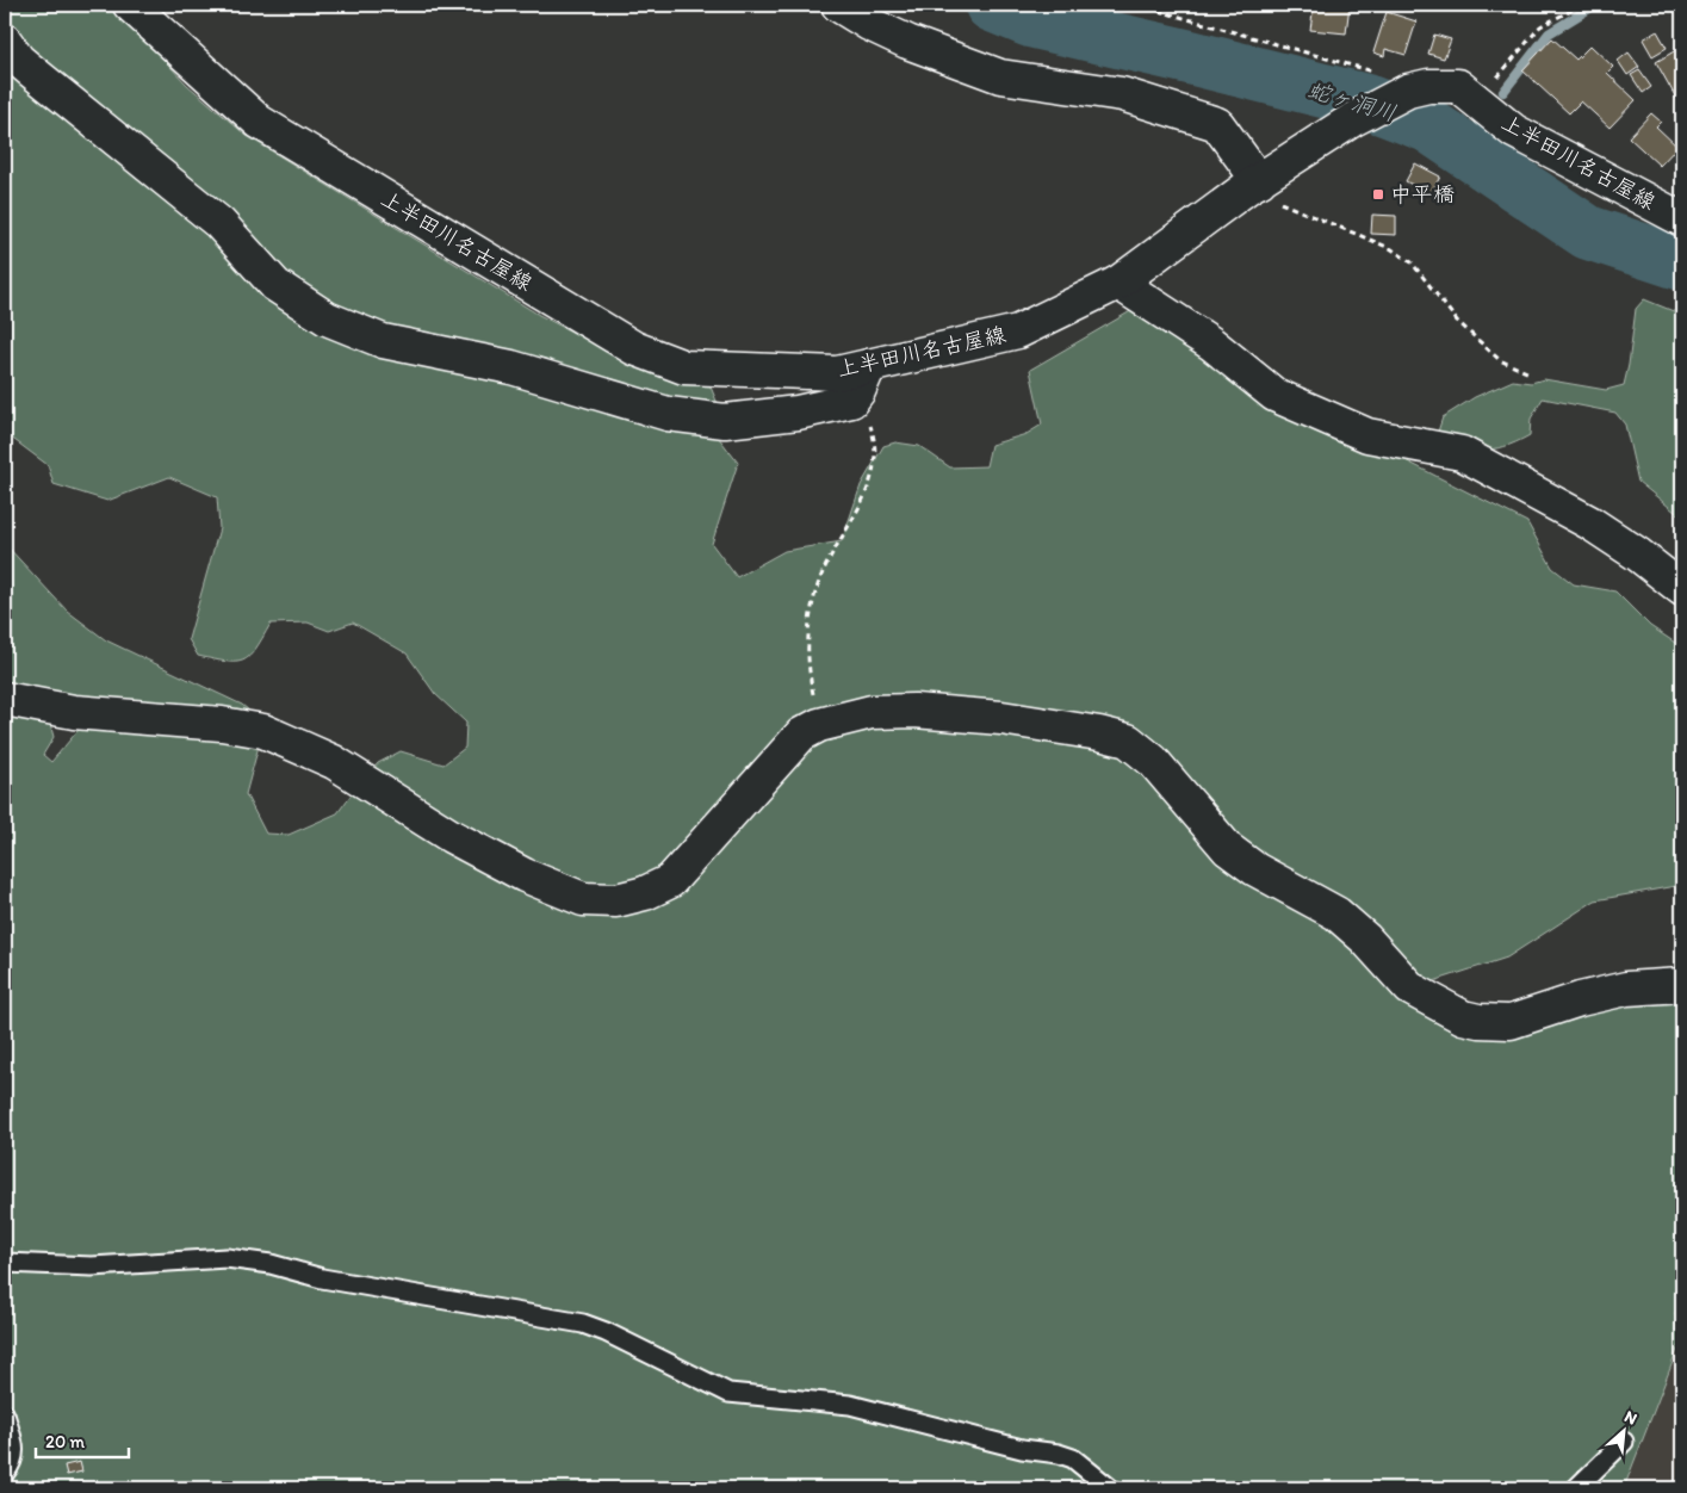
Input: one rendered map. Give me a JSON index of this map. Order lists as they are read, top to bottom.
{
  "streets": {
    "street": ["上半田川名古屋線"]
  },
  "water": ["蛇ヶ洞川"],
  "places": {
    "transit": ["中平橋"]
  },
  "scale_bar": "20 m",
  "north": "top right"
}
